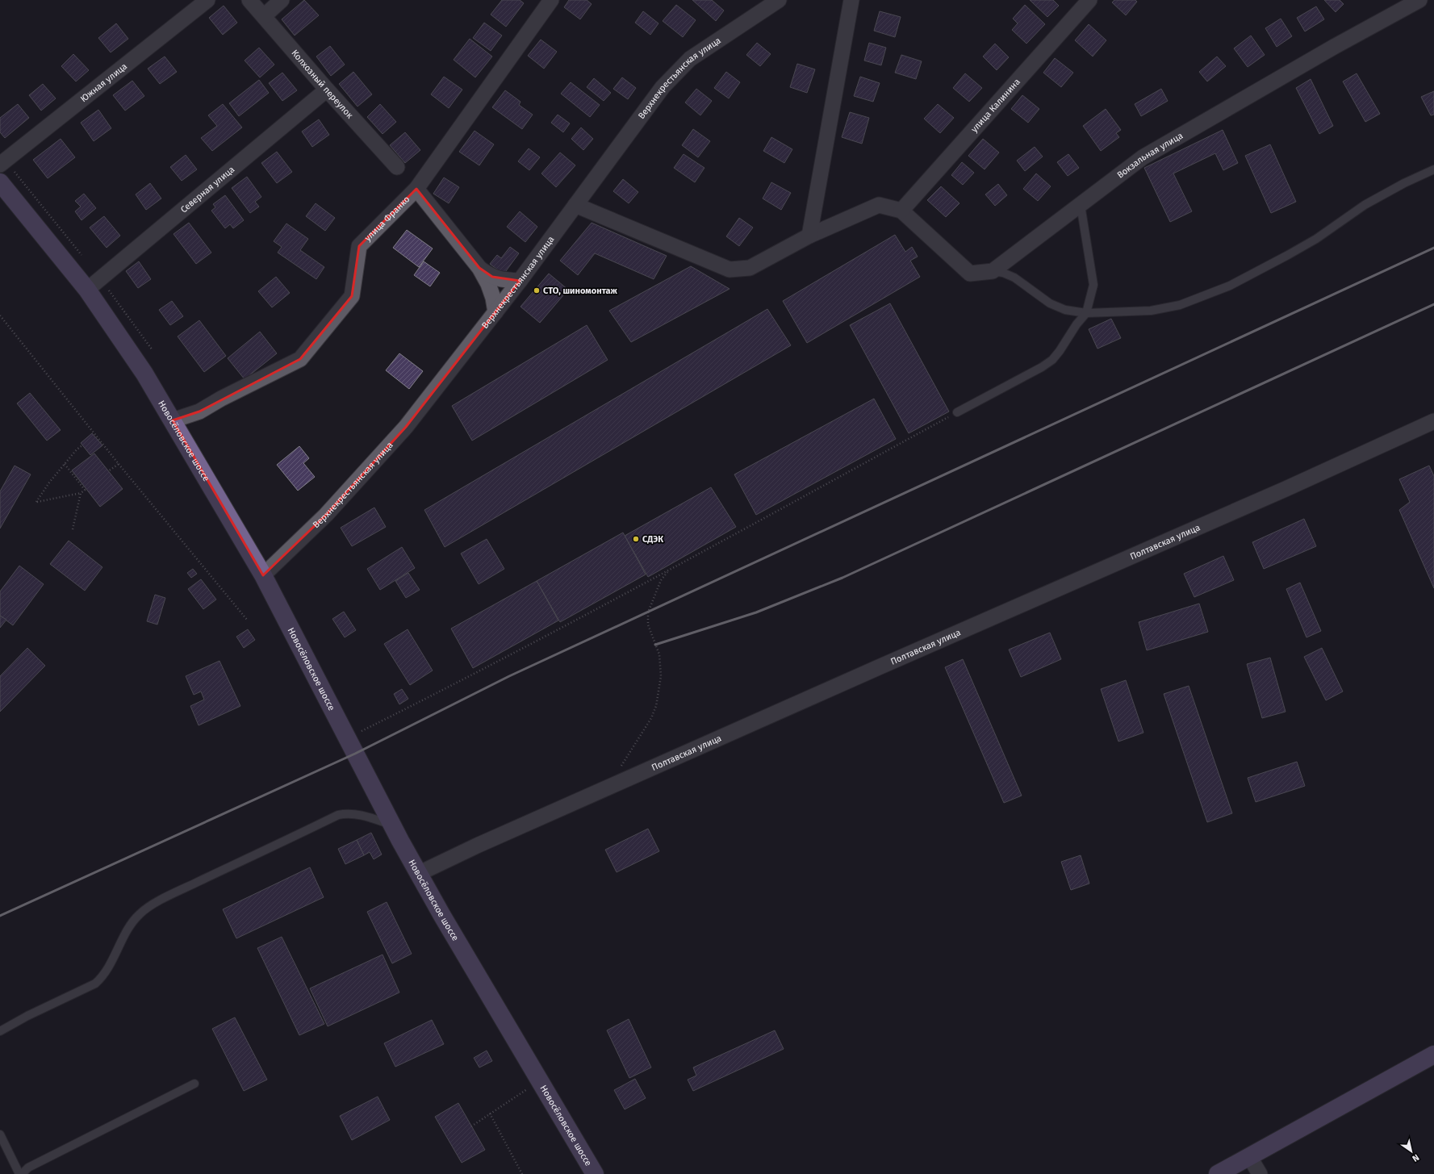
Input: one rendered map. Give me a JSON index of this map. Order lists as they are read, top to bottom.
{
  "streets": {
    "main road": ["Новосёловское шоссе"],
    "street": [
      "Верхнекрестьянская улица",
      "Южная улица",
      "Колхозный переулок",
      "улица Калинина",
      "Вокзальная улица",
      "Северная улица",
      "улица Франко",
      "Полтавская улица"
    ]
  },
  "crossings": [
    ["Верхнекрестьянская улица", "Новосёловское шоссе"],
    ["Колхозный переулок", "Северная улица"],
    ["Северная улица", "Новосёловское шоссе"],
    ["улица Франко", "Новосёловское шоссе"],
    ["Новосёловское шоссе", "Полтавская улица"]
  ],
  "places": ["СТО, шиномонтаж", "СДЭК"],
  "north": "bottom right"
}
